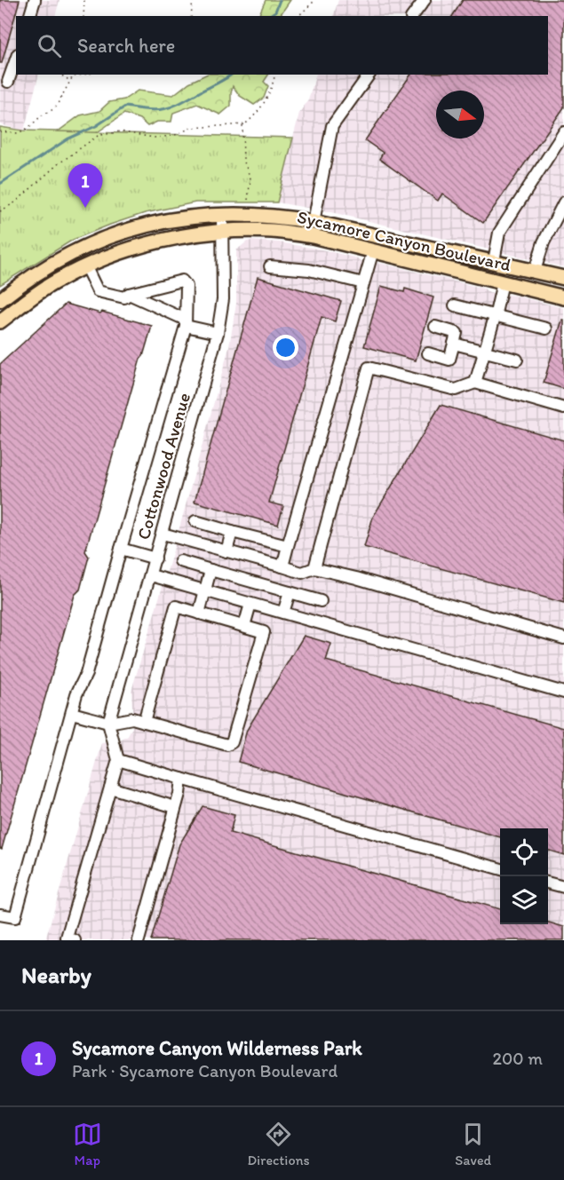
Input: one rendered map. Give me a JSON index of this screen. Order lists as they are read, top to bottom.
{
  "streets": {
    "main road": ["Sycamore Canyon Boulevard"],
    "street": ["Cottonwood Avenue"]
  },
  "crossings": [
    ["Sycamore Canyon Boulevard", "Cottonwood Avenue"]
  ],
  "north": "right",
  "page": {
    "search": "Search here",
    "pins": "1",
    "heading": "Nearby",
    "list": [
      {
        "mark": "1",
        "name": "Sycamore Canyon Wilderness Park",
        "note": "Park · Sycamore Canyon Boulevard",
        "value": "200 m"
      }
    ],
    "nav": ["Map", "Directions", "Saved"]
  }
}
